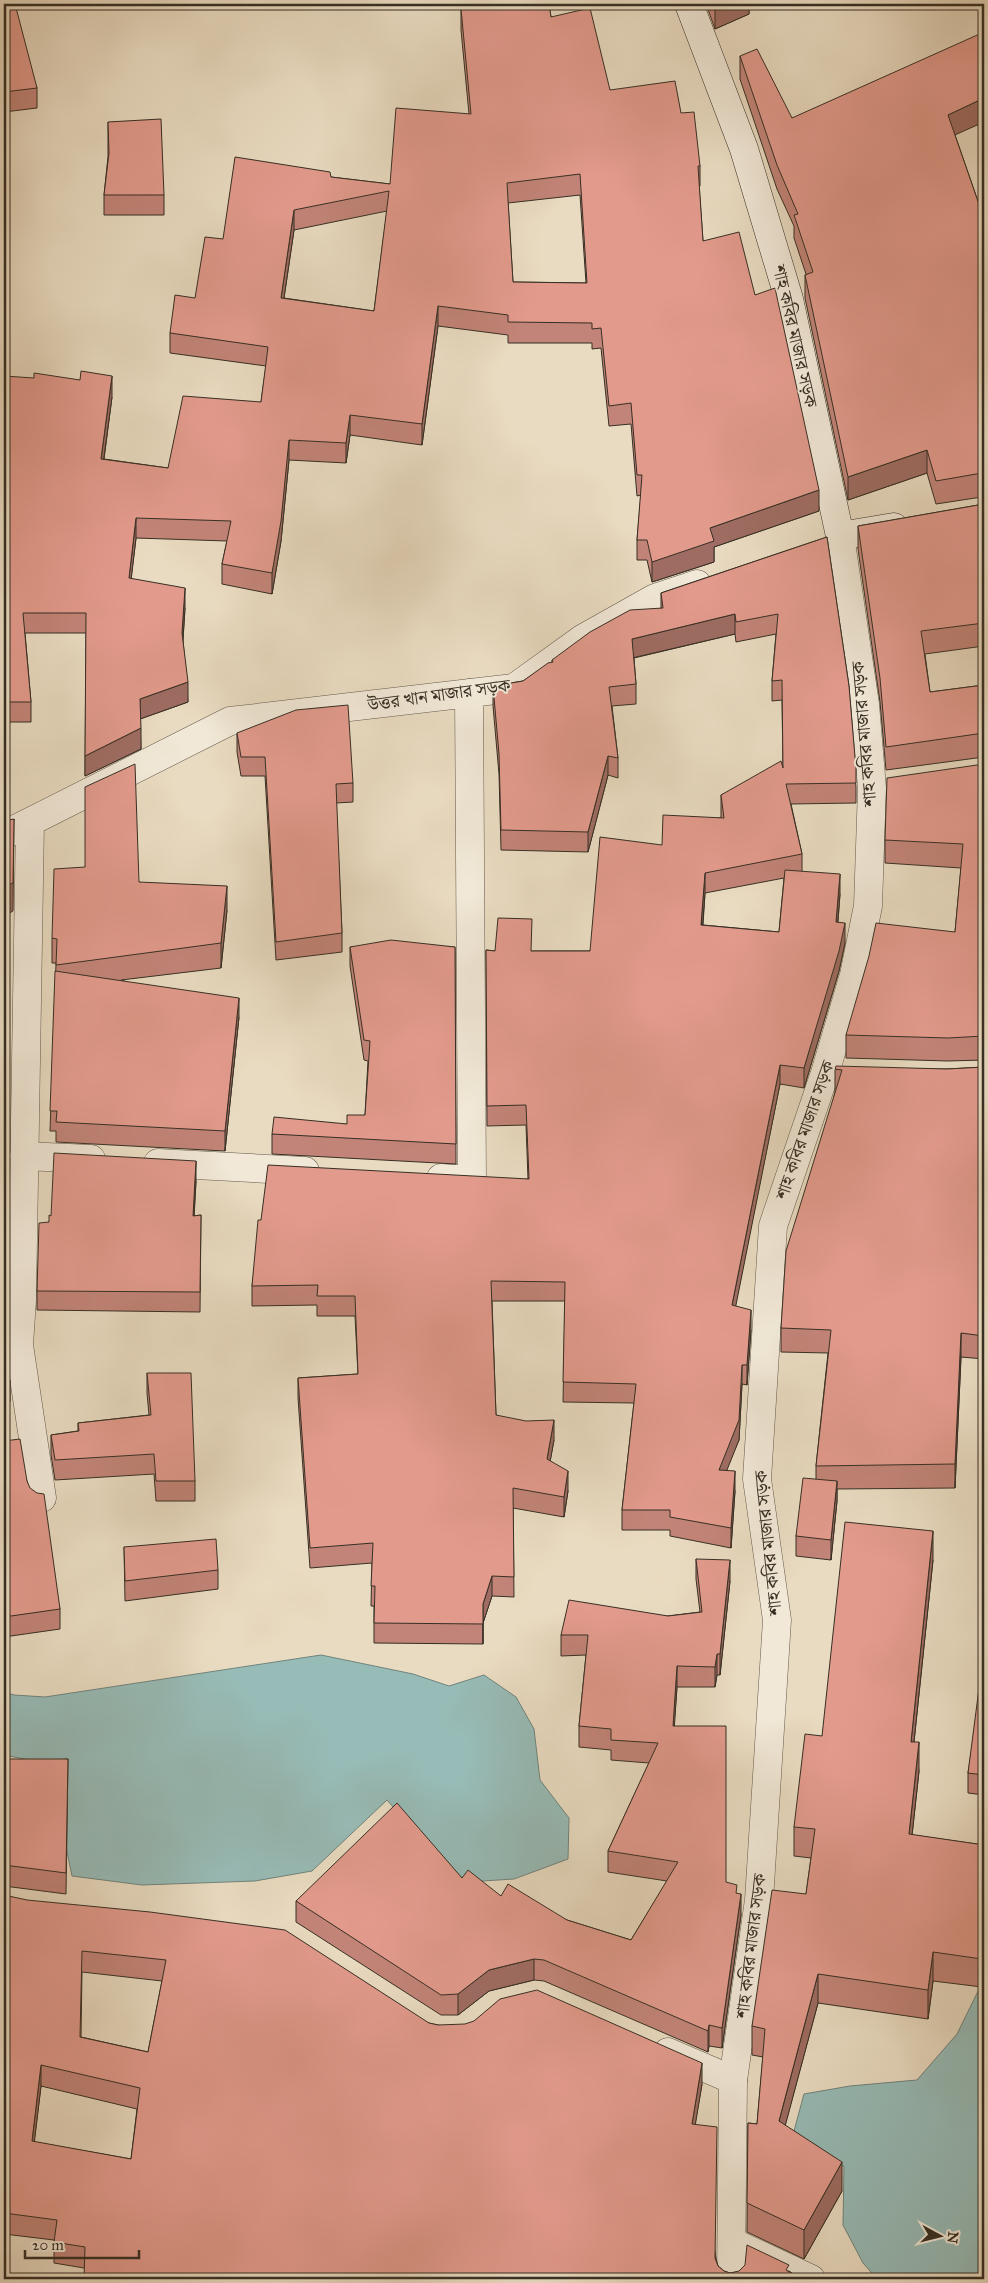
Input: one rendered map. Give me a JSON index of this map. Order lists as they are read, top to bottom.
{
  "streets": {
    "street": ["শাহ কবির মাজার সড়ক", "উত্তর খান মাজার সড়ক"]
  },
  "scale_bar": "20 m",
  "north": "right"
}
